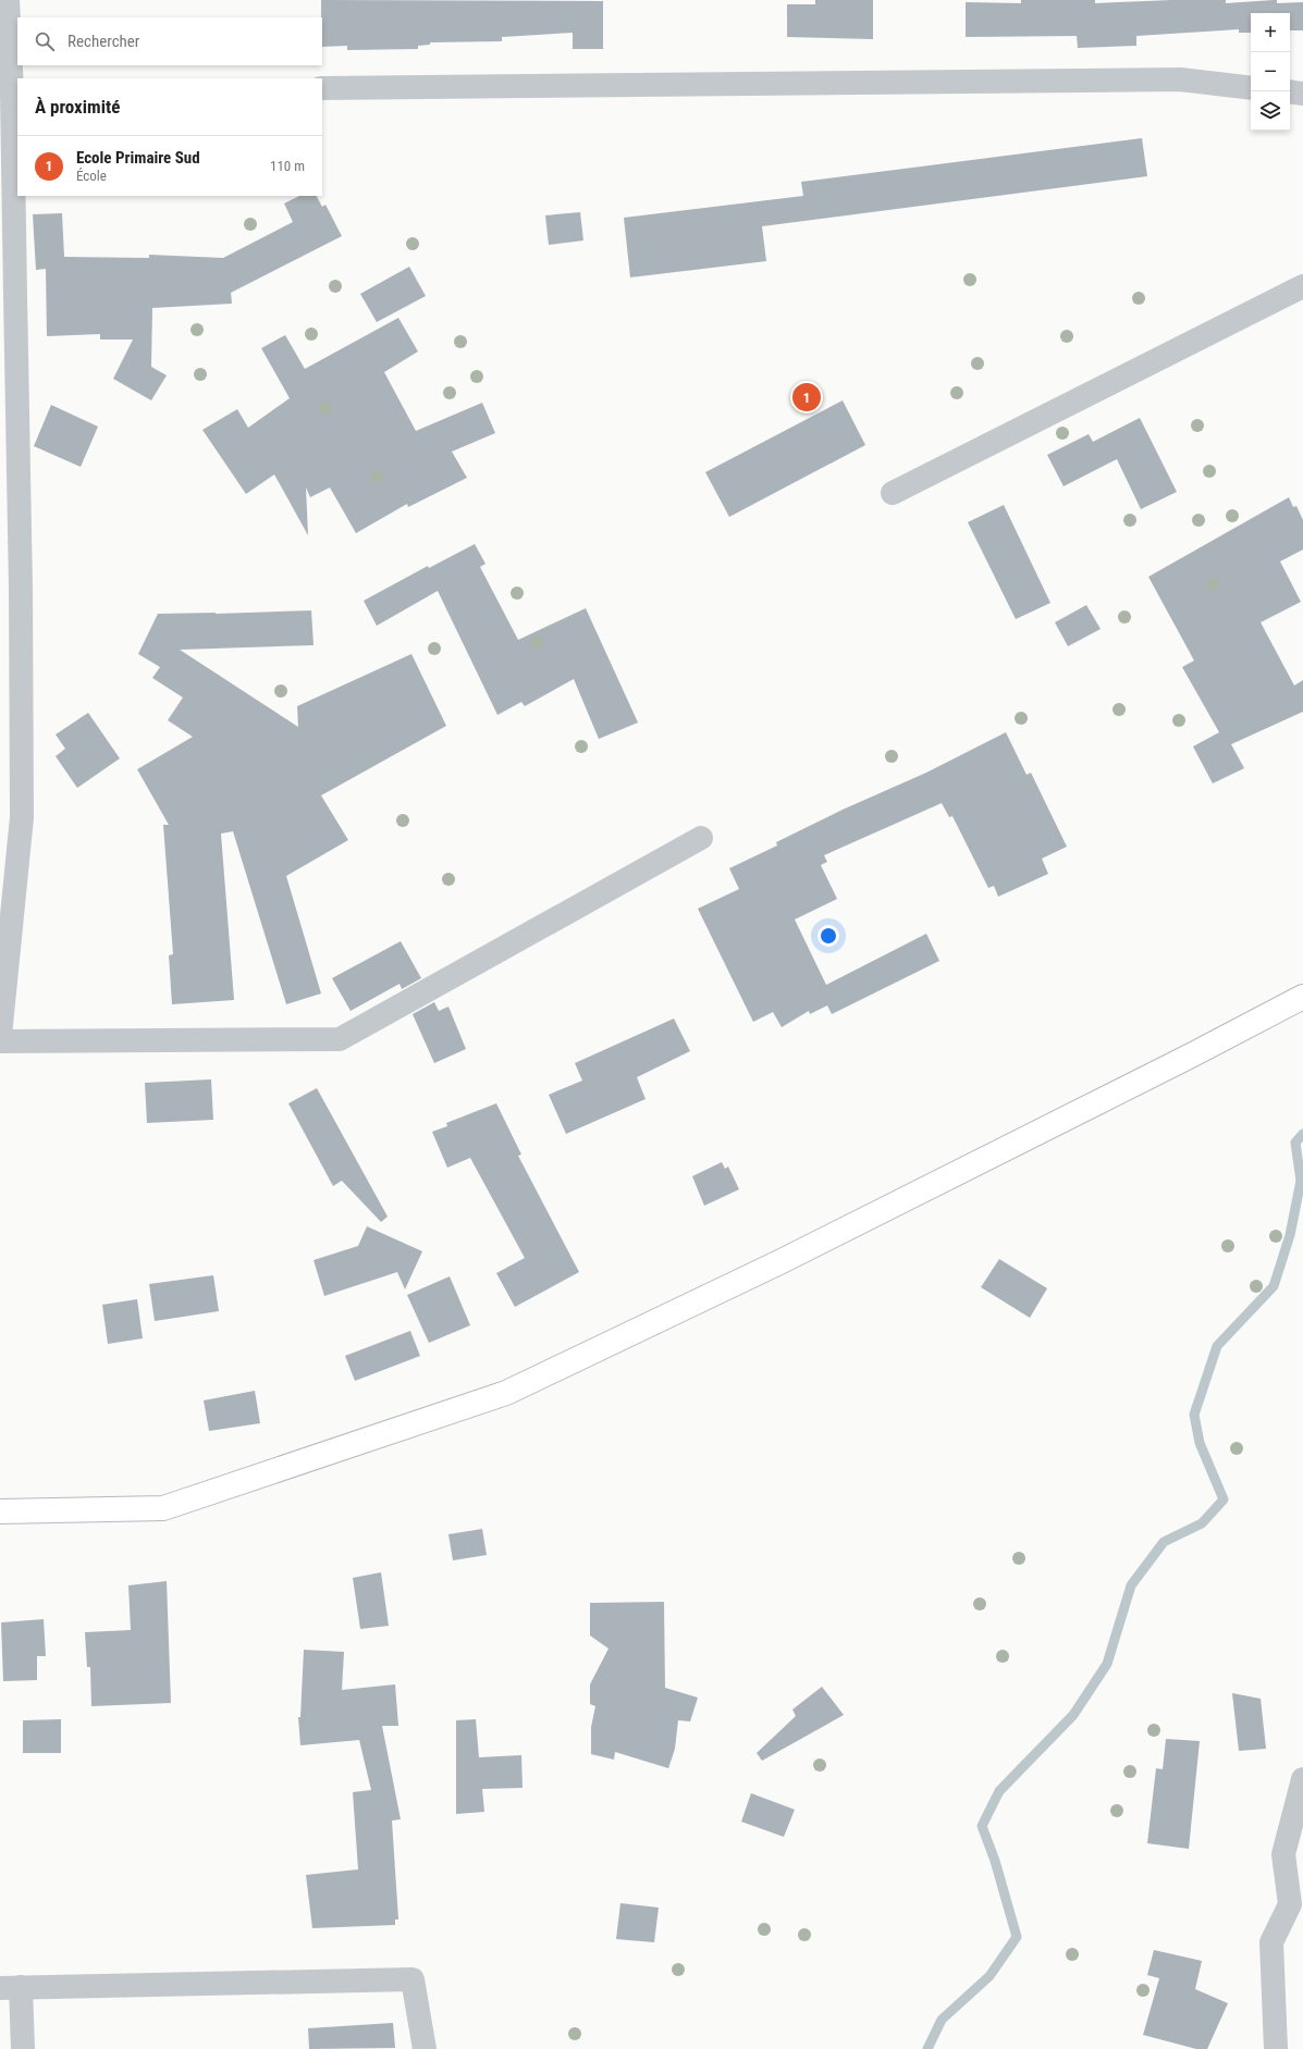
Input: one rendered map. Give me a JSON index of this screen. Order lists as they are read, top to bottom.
{
  "page": {
    "map_buttons": ["+", "−"],
    "search": "Rechercher",
    "heading": "À proximité",
    "list": [
      {
        "mark": "1",
        "name": "Ecole Primaire Sud",
        "note": "École",
        "value": "110 m"
      }
    ],
    "pins": "1"
  }
}
